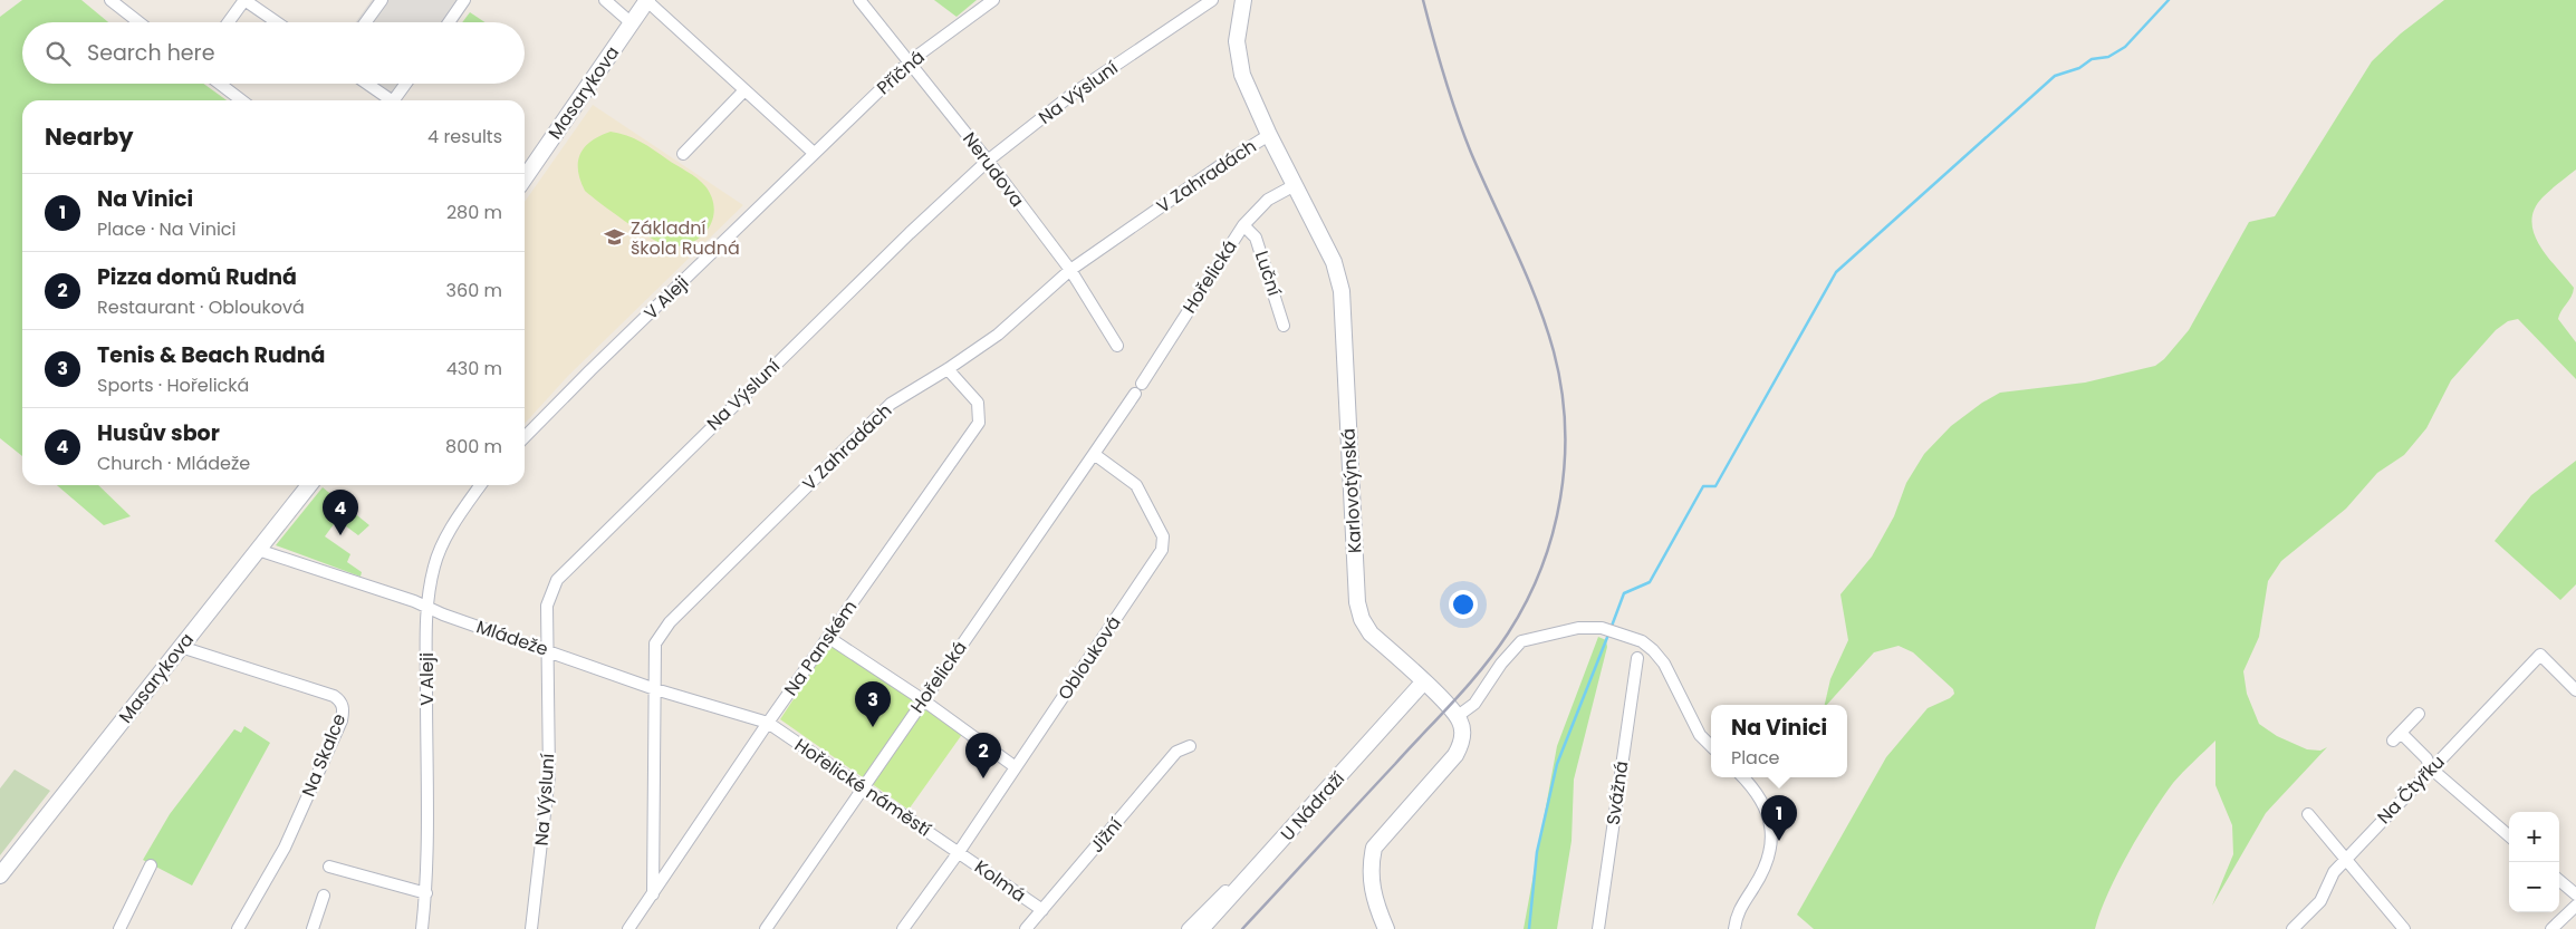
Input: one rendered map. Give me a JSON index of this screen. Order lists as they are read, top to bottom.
{
  "streets": {
    "street": [
      "Příčná",
      "Masarykova",
      "Na Výsluní",
      "Nerudova",
      "V Zahradách",
      "Luční",
      "Hořelická",
      "V Aleji",
      "Karlovotýnská",
      "Mládeže",
      "Na Panském",
      "Oblouková",
      "Na Skalce",
      "Hořelické náměstí",
      "Na Čtyřku",
      "Svážná",
      "U Nádraží",
      "Jižní",
      "Kolmá"
    ]
  },
  "crossings": [
    ["Příčná", "Nerudova"],
    ["Příčná", "V Aleji"],
    ["Masarykova", "Mládeže"],
    ["Masarykova", "Na Skalce"],
    ["Na Výsluní", "Nerudova"],
    ["Na Výsluní", "Mládeže"],
    ["Nerudova", "V Zahradách"],
    ["V Zahradách", "Karlovotýnská"],
    ["V Zahradách", "Mládeže"],
    ["V Zahradách", "Na Panském"],
    ["Luční", "Hořelická"],
    ["Hořelická", "Karlovotýnská"],
    ["Hořelická", "Oblouková"],
    ["Hořelická", "Hořelické náměstí"],
    ["V Aleji", "Mládeže"],
    ["Karlovotýnská", "U Nádraží"],
    ["Mládeže", "Na Panském"],
    ["Mládeže", "Hořelické náměstí"],
    ["Na Panském", "Hořelické náměstí"],
    ["Oblouková", "Hořelické náměstí"],
    ["Oblouková", "Kolmá"],
    ["Hořelické náměstí", "Kolmá"],
    ["Jižní", "Kolmá"]
  ],
  "places": {
    "school or university": ["Základní škola Rudná"]
  },
  "page": {
    "search": "Search here",
    "heading": ["Nearby", "4 results"],
    "list": [
      {
        "mark": "1",
        "name": "Na Vinici",
        "note": "Place · Na Vinici",
        "value": "280 m"
      },
      {
        "mark": "2",
        "name": "Pizza domů Rudná",
        "note": "Restaurant · Oblouková",
        "value": "360 m"
      },
      {
        "mark": "3",
        "name": "Tenis & Beach Rudná",
        "note": "Sports · Hořelická",
        "value": "430 m"
      },
      {
        "mark": "4",
        "name": "Husův sbor",
        "note": "Church · Mládeže",
        "value": "800 m"
      }
    ],
    "pins": [
      "4",
      "3",
      "2",
      "1"
    ],
    "popup": ["Na Vinici", "Place"],
    "map_buttons": ["+", "−"]
  }
}
